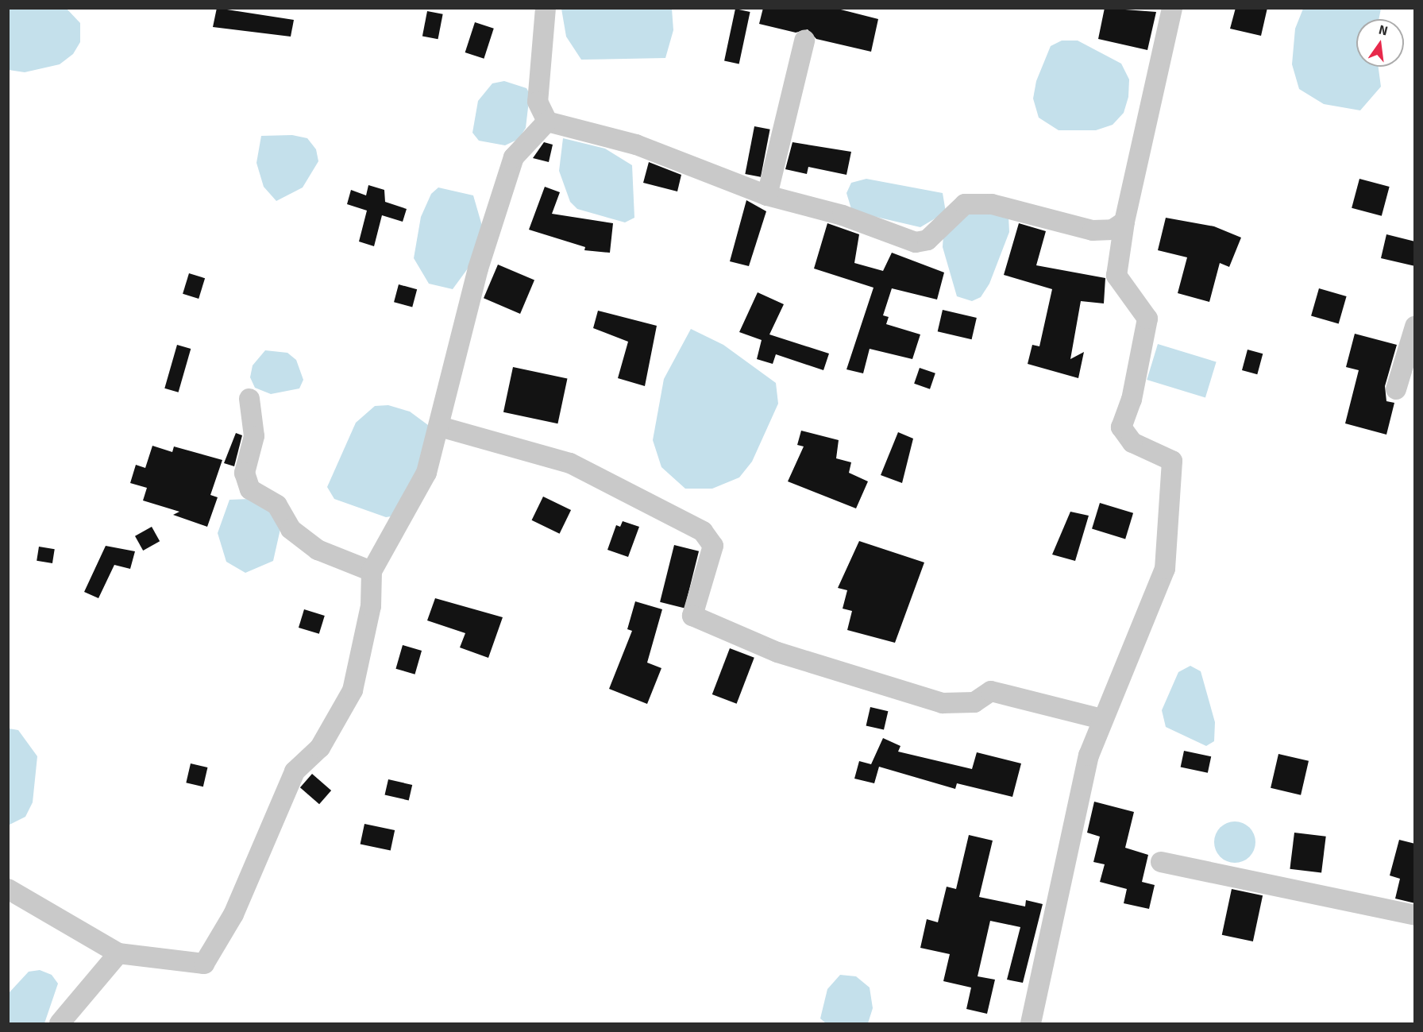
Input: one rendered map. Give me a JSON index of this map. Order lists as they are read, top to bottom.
{
  "north": "top"
}
